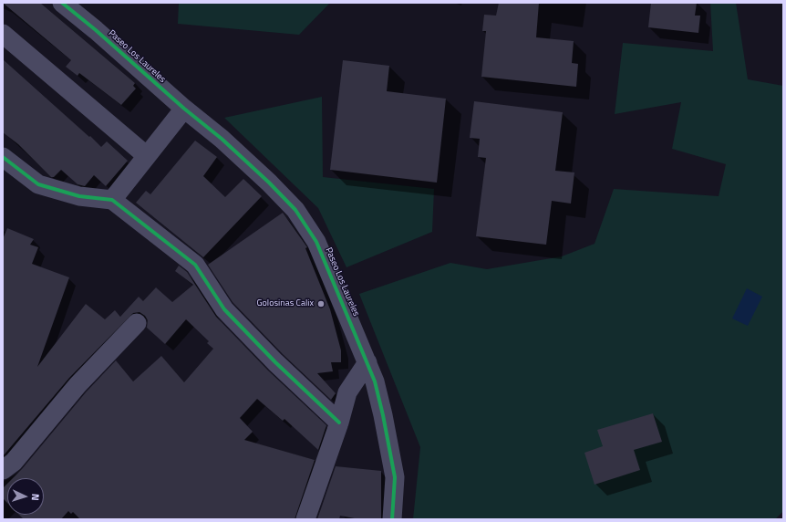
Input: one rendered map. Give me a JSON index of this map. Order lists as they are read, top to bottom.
{
  "streets": {
    "street": ["Paseo Los Laureles"]
  },
  "places": ["Golosinas Calix"],
  "north": "right"
}
